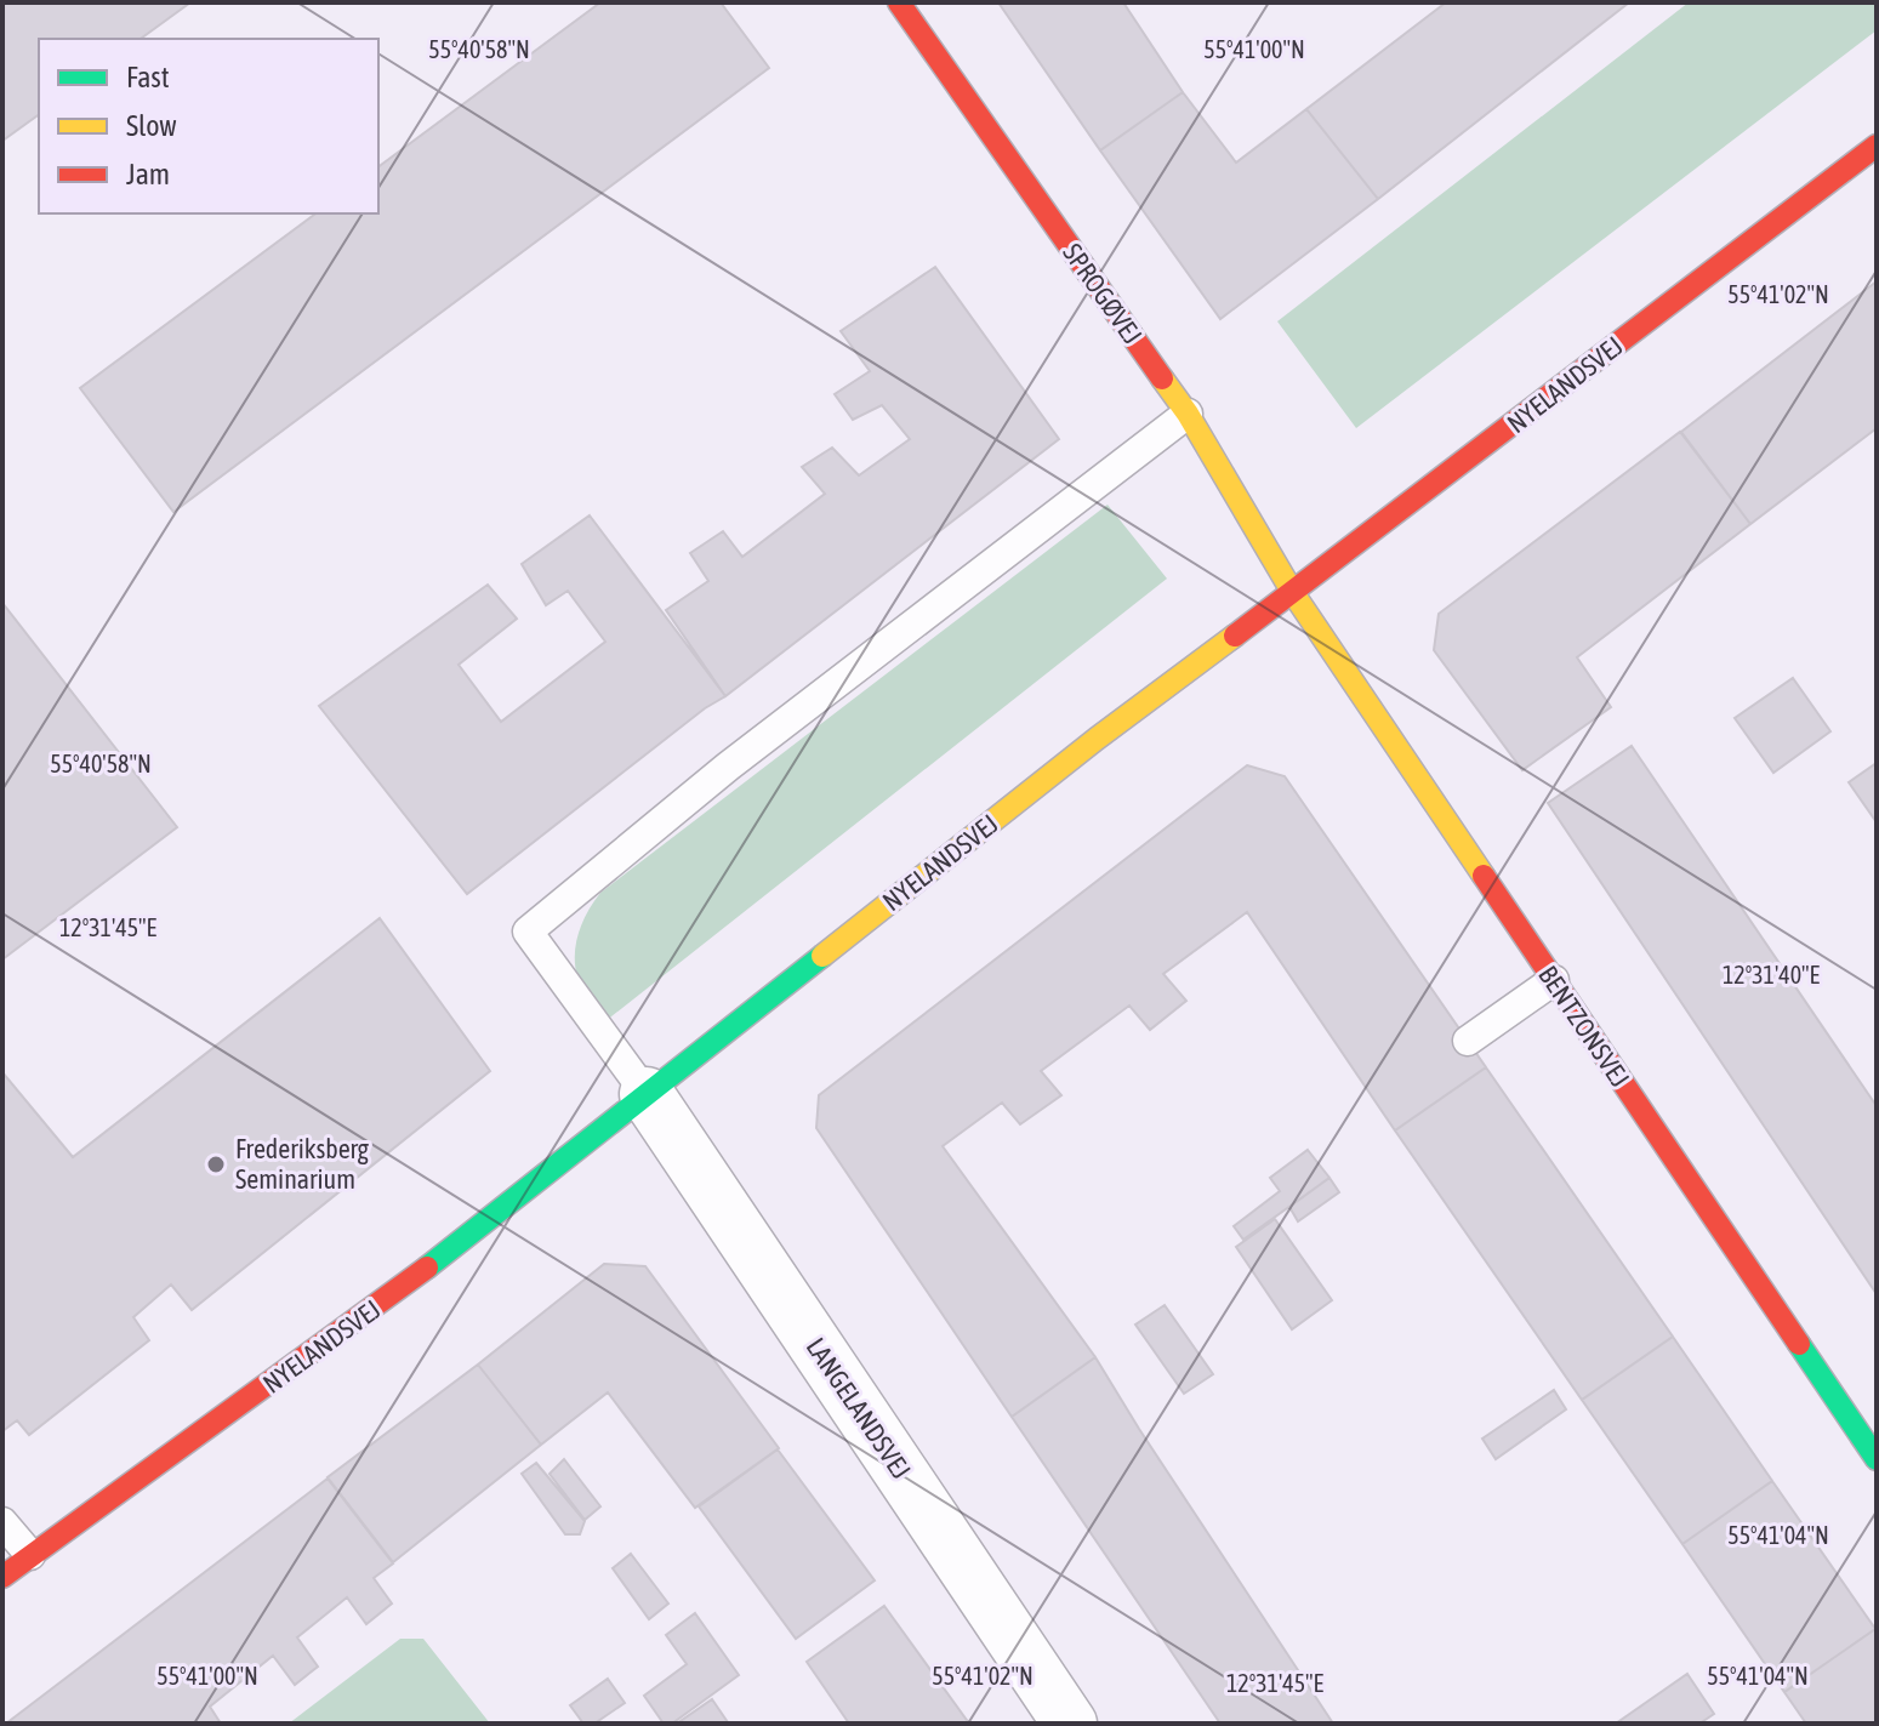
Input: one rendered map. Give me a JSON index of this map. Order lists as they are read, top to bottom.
{
  "streets": {
    "street": [
      "SPROGØVEJ",
      "NYELANDSVEJ",
      "BENTZONSVEJ",
      "LANGELANDSVEJ"
    ]
  },
  "crossings": [
    ["SPROGØVEJ", "NYELANDSVEJ"],
    ["SPROGØVEJ", "BENTZONSVEJ"],
    ["NYELANDSVEJ", "BENTZONSVEJ"],
    ["NYELANDSVEJ", "LANGELANDSVEJ"]
  ],
  "places": ["Frederiksberg Seminarium"],
  "legend": ["Fast", "Slow", "Jam"],
  "coordinates": [
    "55°40'58\"N",
    "55°41'00\"N",
    "55°41'02\"N",
    "12°31'45\"E",
    "12°31'40\"E",
    "55°41'04\"N"
  ]
}
